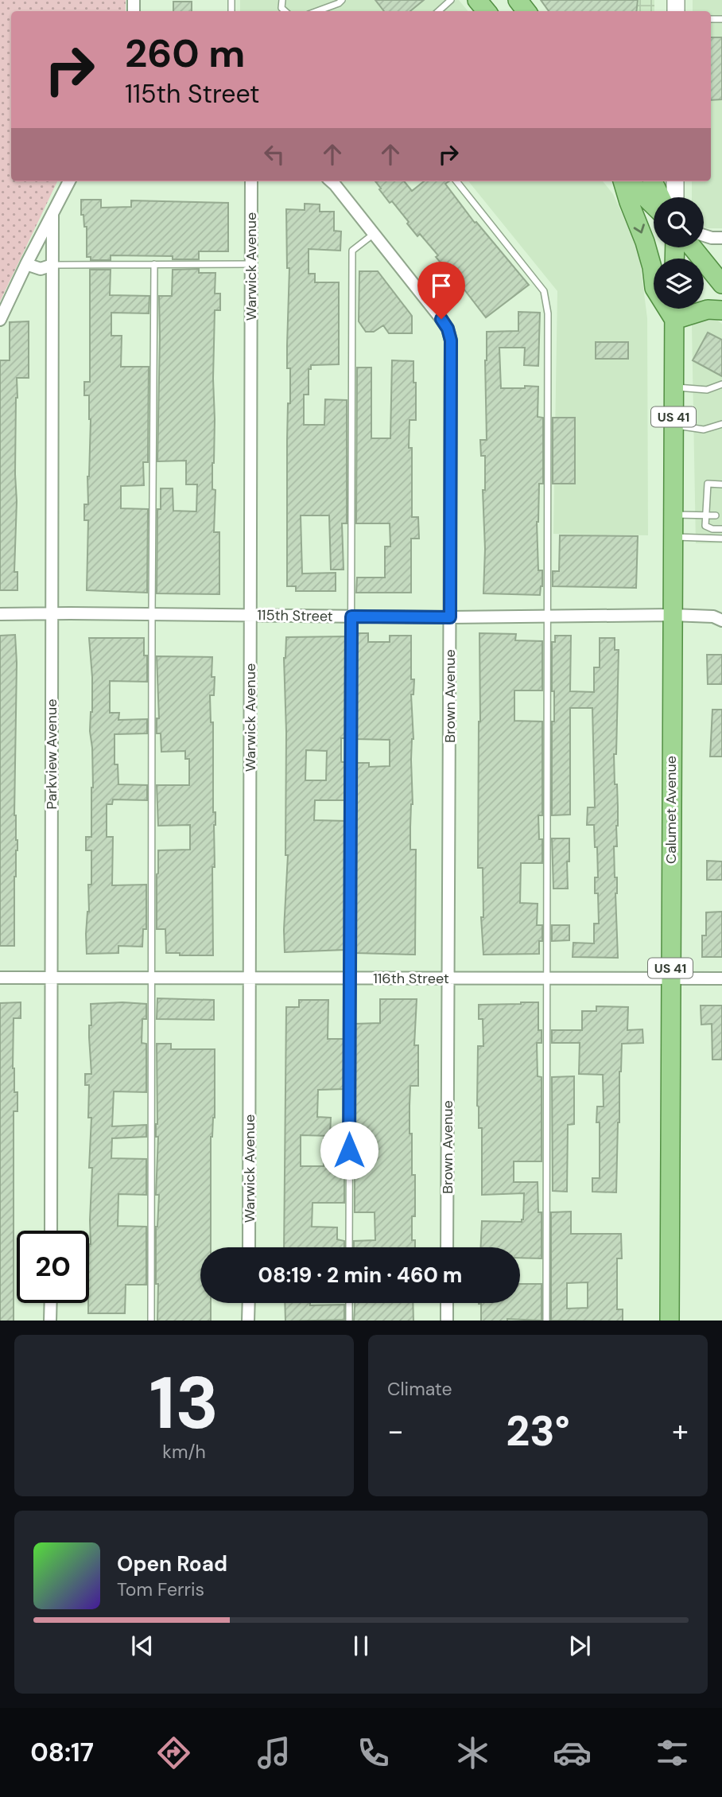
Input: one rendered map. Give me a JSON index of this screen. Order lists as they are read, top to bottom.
{
  "streets": {
    "main road": ["US 41", "Calumet Avenue"],
    "street": [
      "Warwick Avenue",
      "115th Street",
      "Brown Avenue",
      "Parkview Avenue",
      "116th Street"
    ]
  },
  "crossings": [
    ["Warwick Avenue", "115th Street"],
    ["Warwick Avenue", "116th Street"],
    ["115th Street", "Brown Avenue"],
    ["115th Street", "Parkview Avenue"],
    ["115th Street", "Calumet Avenue"],
    ["Brown Avenue", "116th Street"],
    ["Parkview Avenue", "116th Street"],
    ["Calumet Avenue", "116th Street"]
  ],
  "page": {
    "turn": ["260 m", "115th Street"],
    "limit": "20",
    "trip": "08:19 · 2 min · 460 m",
    "tile": [
      ["13", "km/h"],
      "Climate"
    ],
    "heat": ["−", "23°", "+"],
    "song": ["Open Road", "Tom Ferris"],
    "tabs": "08:17"
  }
}
